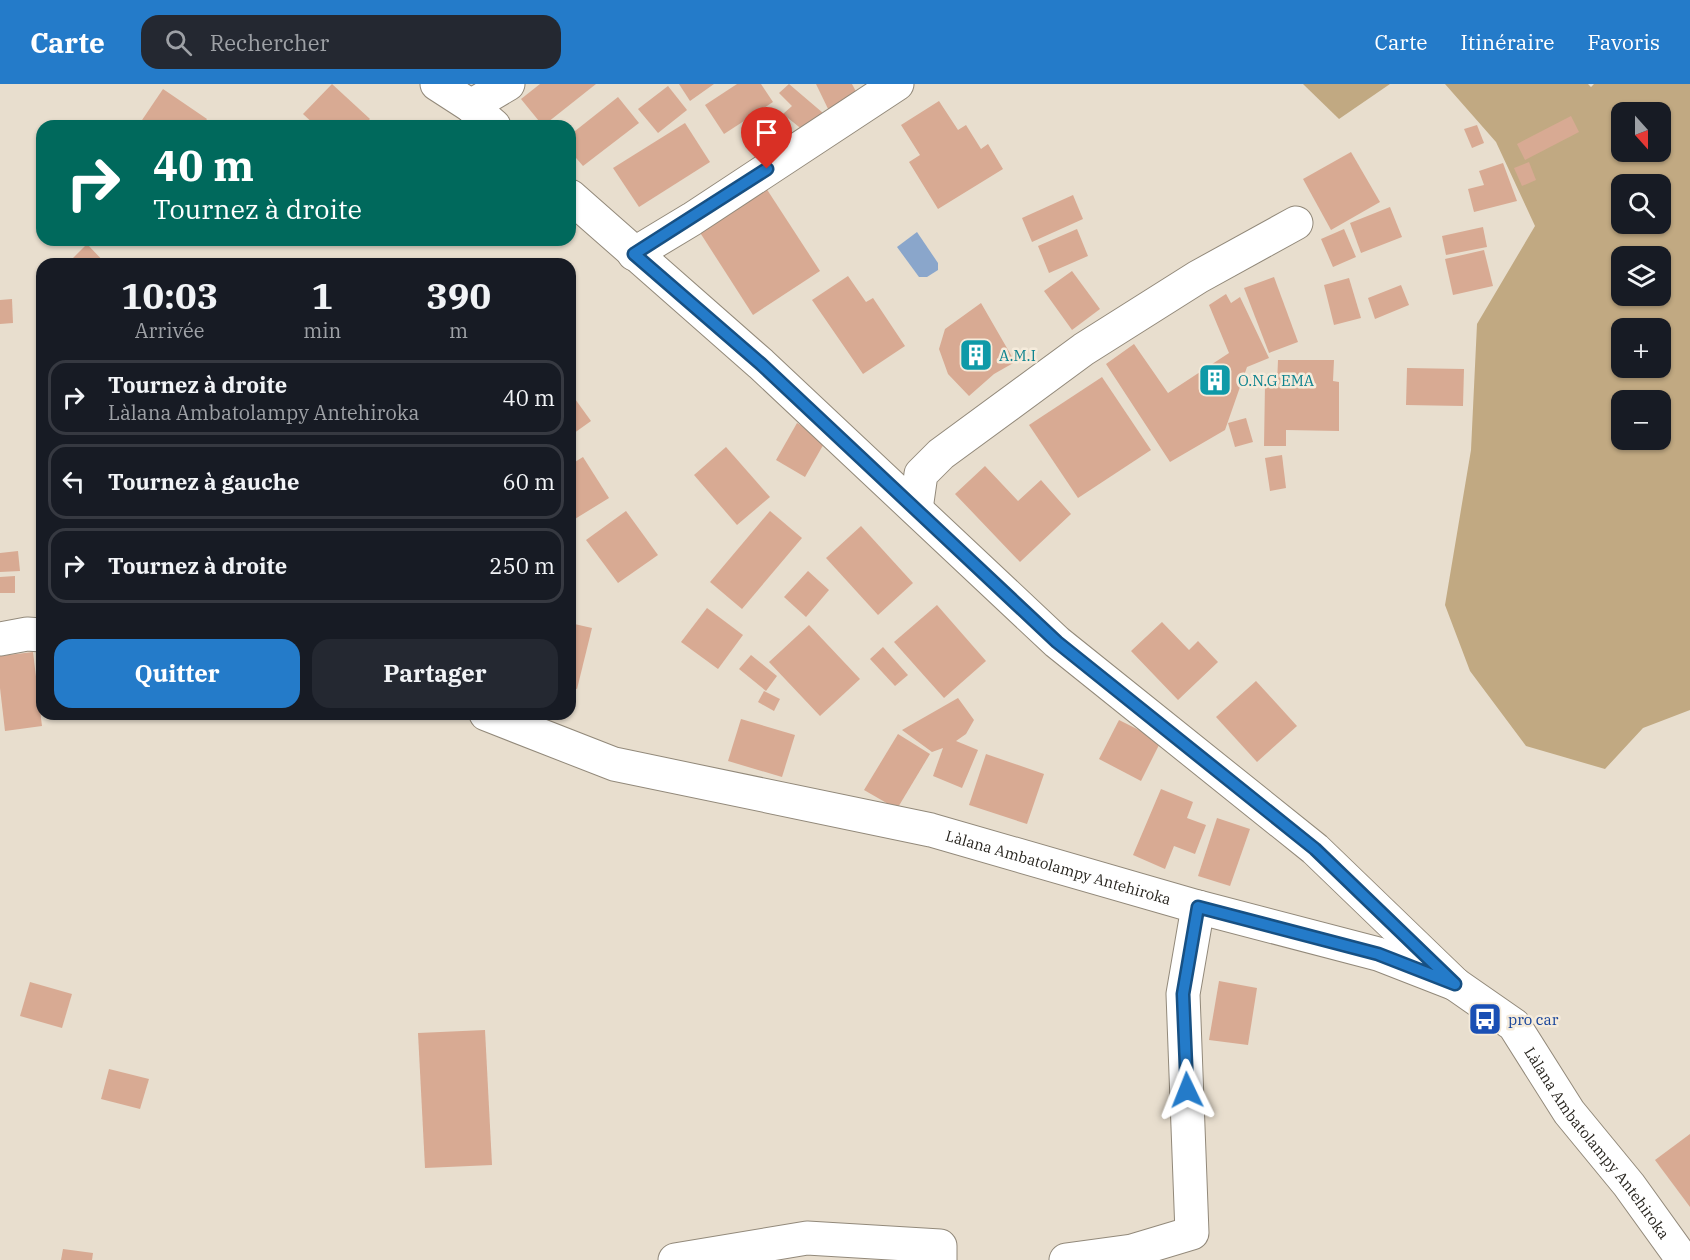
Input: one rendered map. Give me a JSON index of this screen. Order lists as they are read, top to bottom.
{
  "streets": {
    "street": ["Làlana Ambatolampy Antehiroka"]
  },
  "places": {
    "building": ["A.M.I", "O.N.G EMA"],
    "bus stop": ["pro car"]
  },
  "north": "bottom",
  "page": {
    "header": "Carte",
    "search": "Rechercher",
    "nav": ["Carte", "Itinéraire", "Favoris"],
    "map_buttons": ["+", "−"],
    "turn": ["40 m", "Tournez à droite"],
    "eta": [
      "10:03",
      "Arrivée",
      "1",
      "min",
      "390",
      "m"
    ],
    "list": [
      {
        "name": "Tournez à droite",
        "note": "Làlana Ambatolampy Antehiroka",
        "value": "40 m"
      },
      {
        "name": "Tournez à gauche",
        "value": "60 m"
      },
      {
        "name": "Tournez à droite",
        "value": "250 m"
      }
    ],
    "buttons": ["Quitter", "Partager"]
  }
}
